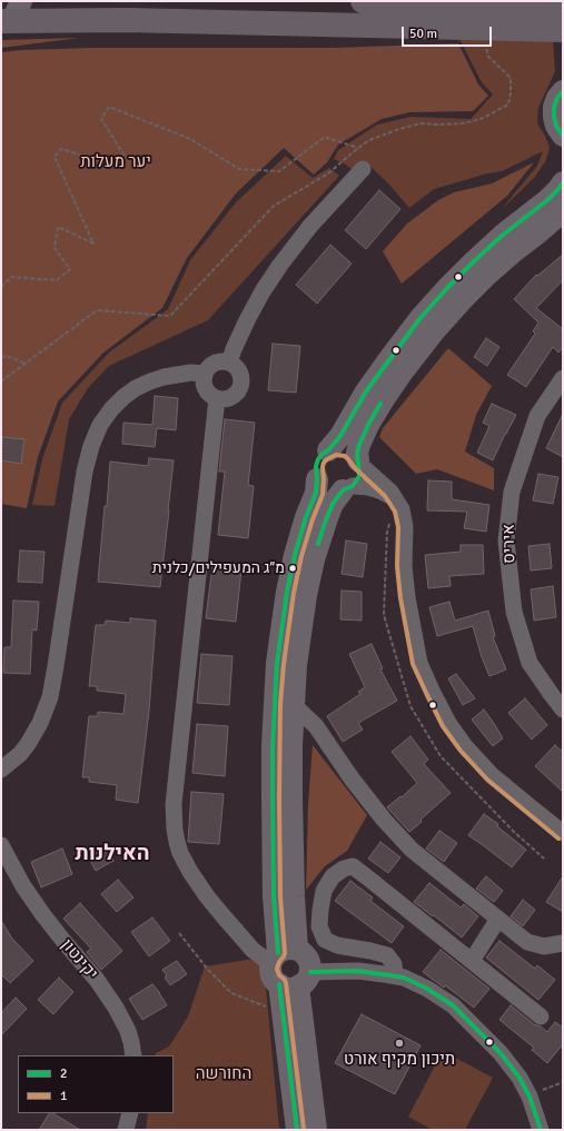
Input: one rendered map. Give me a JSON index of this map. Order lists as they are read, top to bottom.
{
  "streets": {
    "street": ["איריס", "יקינטון"]
  },
  "districts": ["האילנות"],
  "parks": ["יער מעלות", "החורשה"],
  "places": ["מ״ג המעפילים/כלנית", "תיכון מקיף אורט"],
  "lines": ["transit line 2", "transit line 1"],
  "legend": ["2", "1"],
  "scale_bar": "50 m"
}
